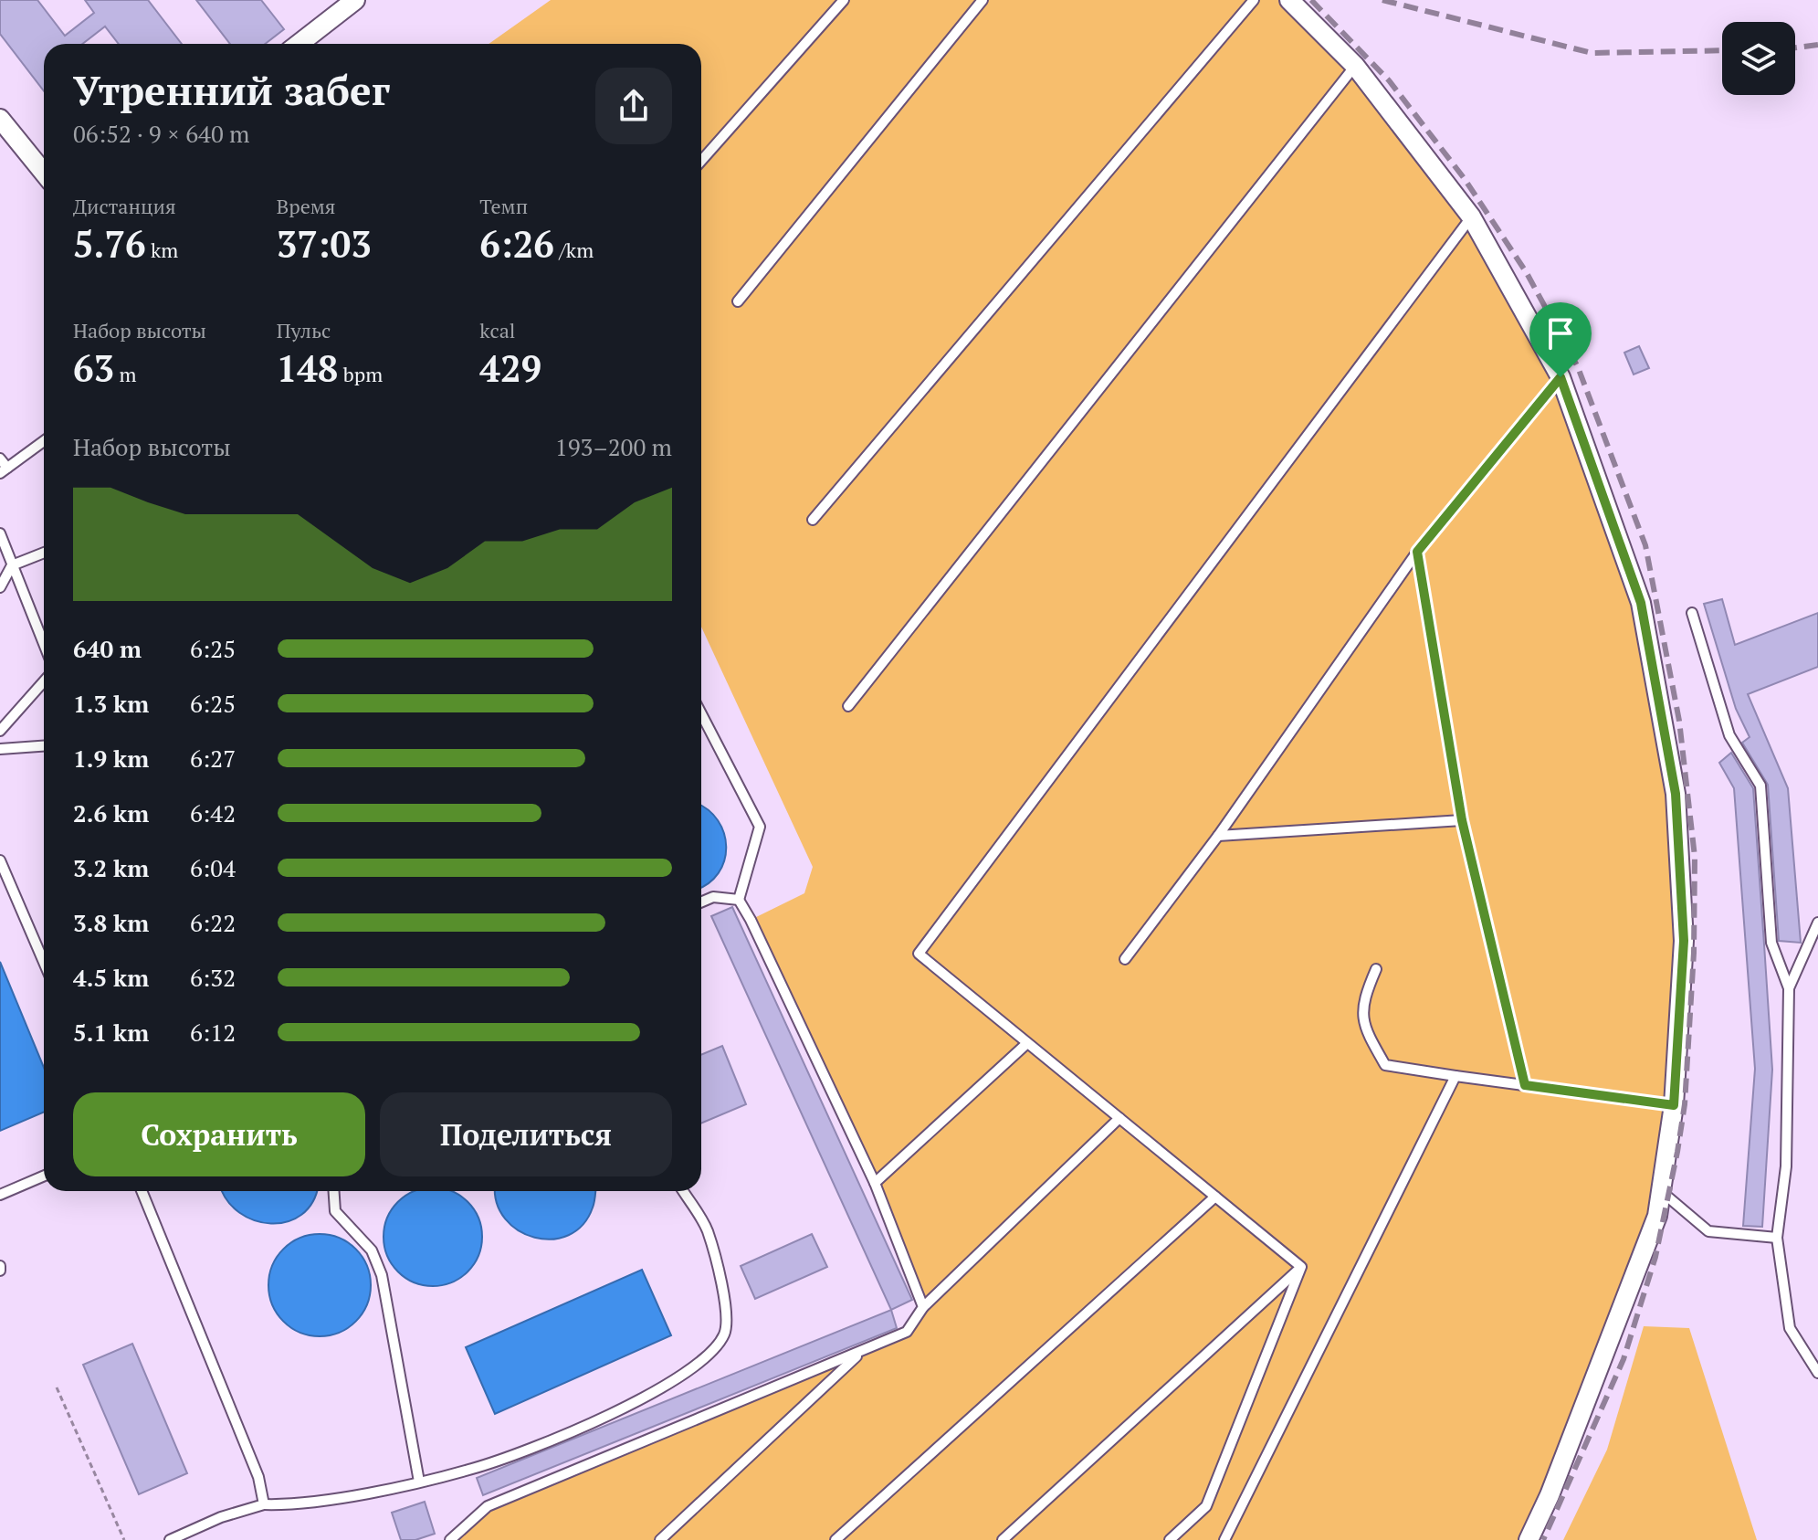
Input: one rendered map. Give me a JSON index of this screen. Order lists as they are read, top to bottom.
{
  "page": {
    "heading": ["Утренний забег", "06:52 · 9 × 640 m"],
    "stats": [
      ["Дистанция", "5.76 km"],
      ["Время", "37:03"],
      ["Темп", "6:26 /km"],
      ["Набор высоты", "63 m"],
      ["Пульс", "148 bpm"],
      ["kcal", "429"]
    ],
    "chart": ["Набор высоты", "193–200 m"],
    "list": [
      {
        "name": "640 m",
        "note": "6:25"
      },
      {
        "name": "1.3 km",
        "note": "6:25"
      },
      {
        "name": "1.9 km",
        "note": "6:27"
      },
      {
        "name": "2.6 km",
        "note": "6:42"
      },
      {
        "name": "3.2 km",
        "note": "6:04"
      },
      {
        "name": "3.8 km",
        "note": "6:22"
      },
      {
        "name": "4.5 km",
        "note": "6:32"
      },
      {
        "name": "5.1 km",
        "note": "6:12"
      }
    ],
    "buttons": ["Сохранить", "Поделиться"]
  }
}
